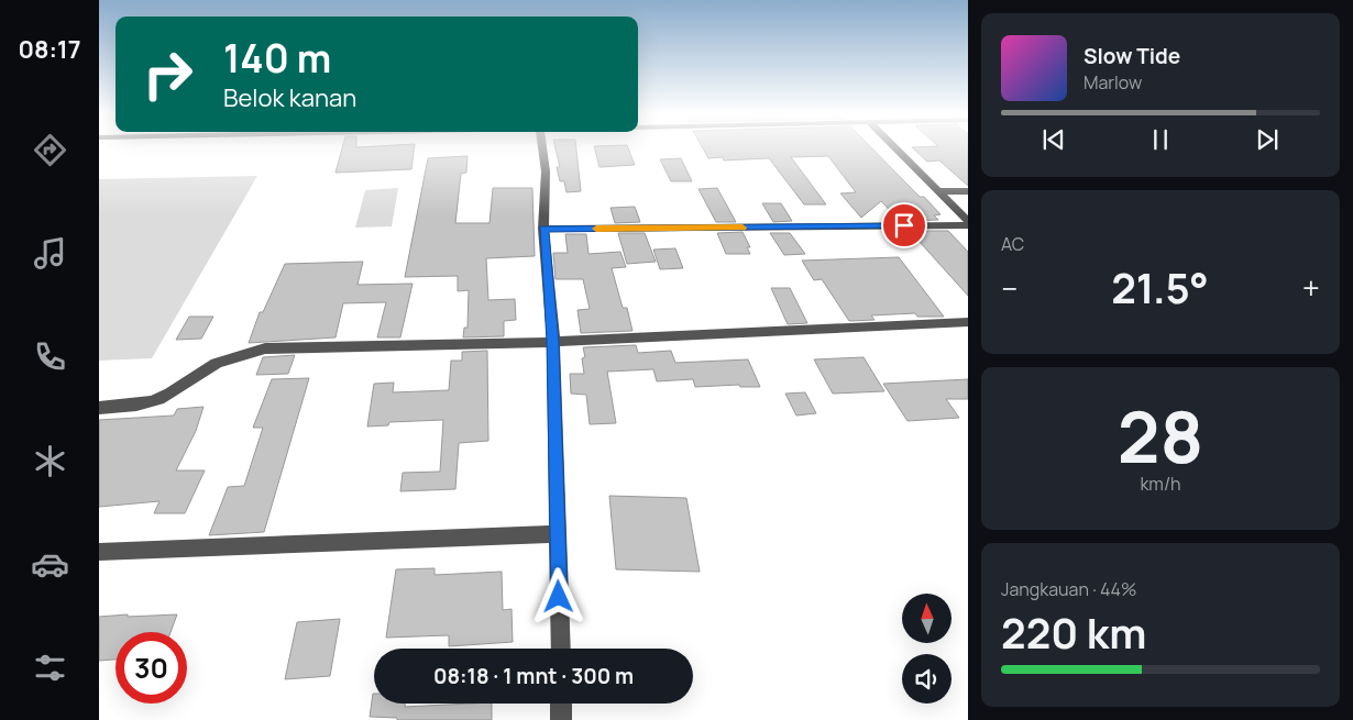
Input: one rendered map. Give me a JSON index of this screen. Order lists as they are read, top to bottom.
{
  "north": "top",
  "page": {
    "tabs": "08:17",
    "turn": ["140 m", "Belok kanan"],
    "song": ["Slow Tide", "Marlow"],
    "tile": [
      "AC",
      ["28", "km/h"],
      ["Jangkauan · 44%", "220 km"]
    ],
    "heat": ["−", "21.5°", "+"],
    "limit": "30",
    "trip": "08:18 · 1 mnt · 300 m"
  }
}
